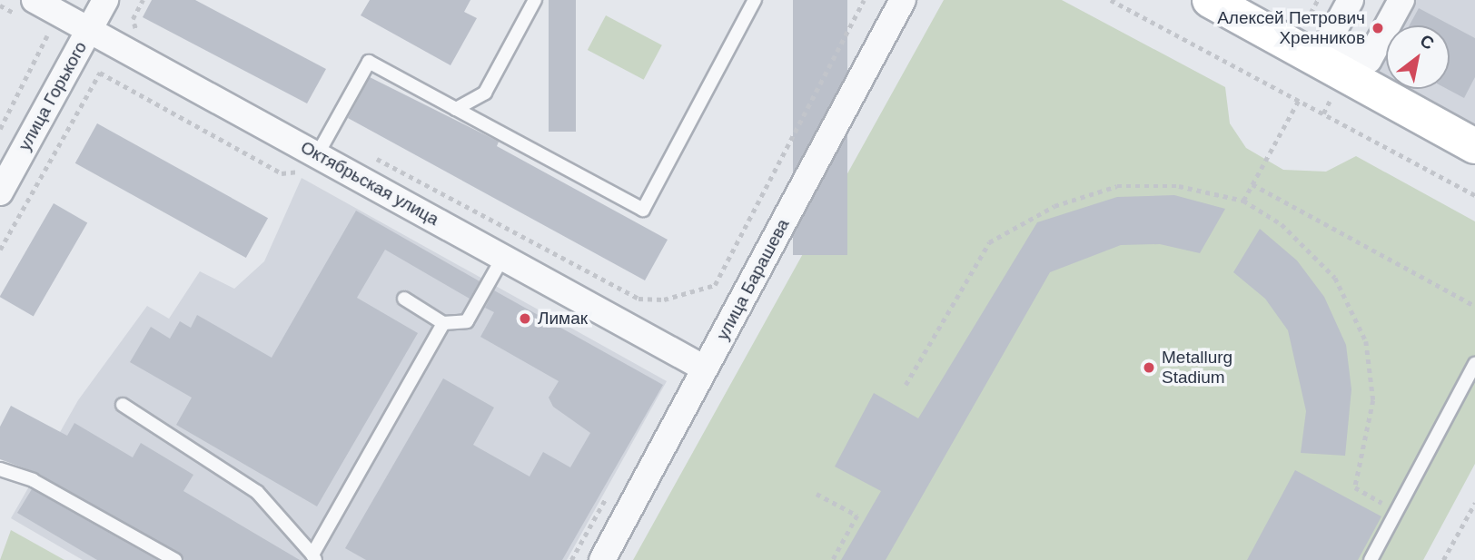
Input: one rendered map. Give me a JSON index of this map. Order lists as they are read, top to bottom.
{
  "streets": {
    "street": ["улица Горького", "Октябрьская улица", "улица Барашева"]
  },
  "crossings": [
    ["улица Горького", "Октябрьская улица"],
    ["Октябрьская улица", "улица Барашева"]
  ],
  "places": ["Алексей Петрович Хренников", "Лимак", "Metallurg Stadium"],
  "north": "top right"
}
